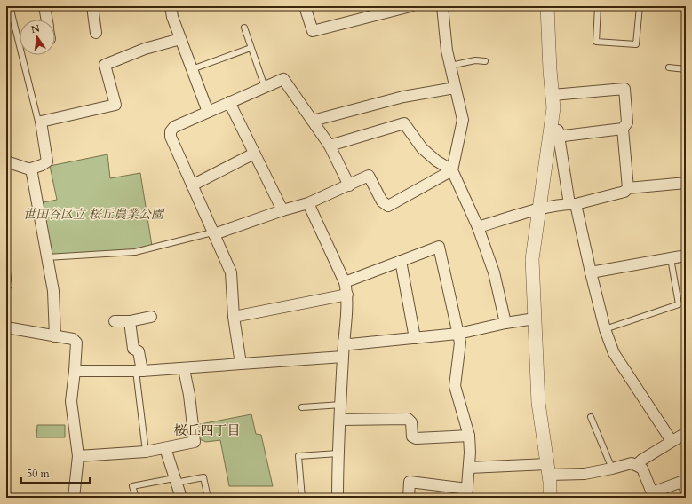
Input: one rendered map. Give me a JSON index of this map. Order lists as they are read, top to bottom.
{
  "districts": ["桜丘四丁目"],
  "parks": ["世田谷区立 桜丘農業公園"],
  "scale_bar": "50 m",
  "north": "top"
}
